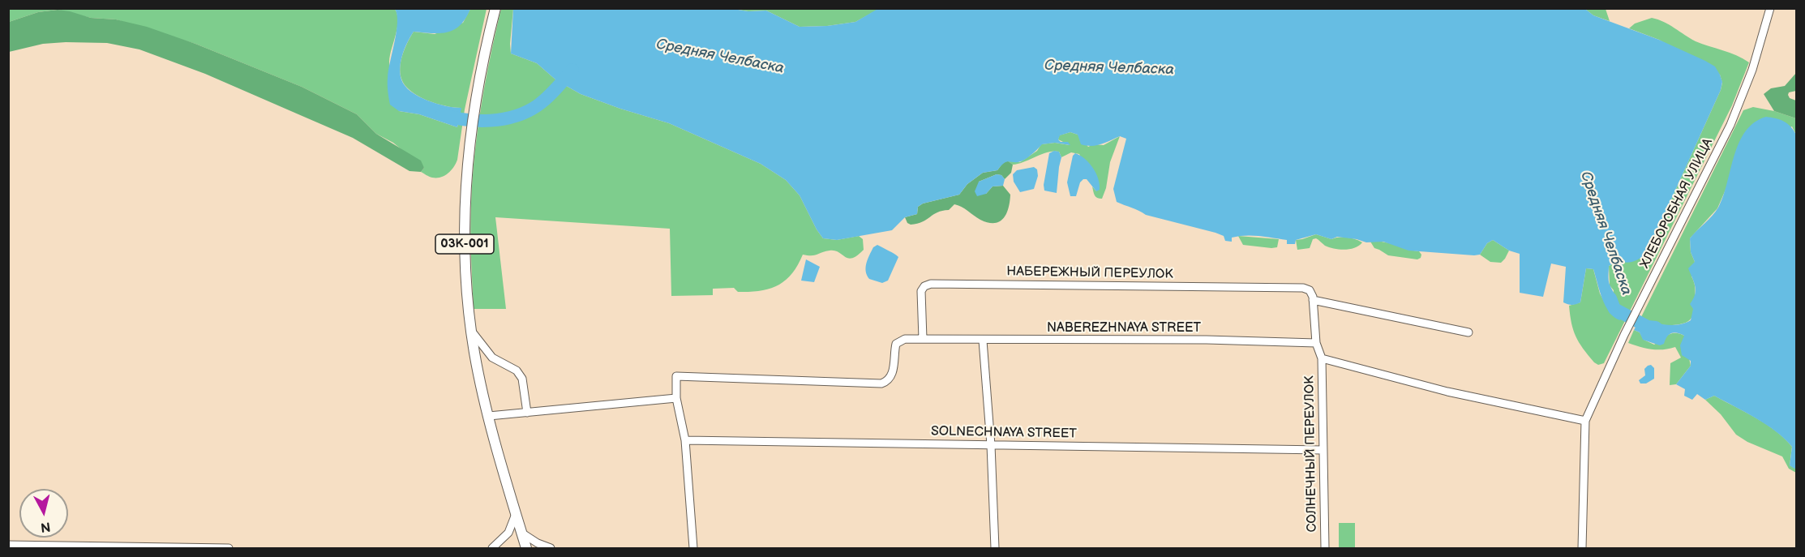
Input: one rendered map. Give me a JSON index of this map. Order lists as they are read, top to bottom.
{
  "streets": {
    "main road": ["03К-001"],
    "street": [
      "ХЛЕБОРОБНАЯ УЛИЦА",
      "НАБЕРЕЖНЫЙ ПЕРЕУЛОК",
      "NABEREZHNAYA STREET",
      "SOLNECHNAYA STREET",
      "СОЛНЕЧНЫЙ ПЕРЕУЛОК"
    ]
  },
  "crossings": [
    ["НАБЕРЕЖНЫЙ ПЕРЕУЛОК", "NABEREZHNAYA STREET"],
    ["SOLNECHNAYA STREET", "СОЛНЕЧНЫЙ ПЕРЕУЛОК"]
  ],
  "water": ["Средняя Челбаска"],
  "north": "bottom"
}
